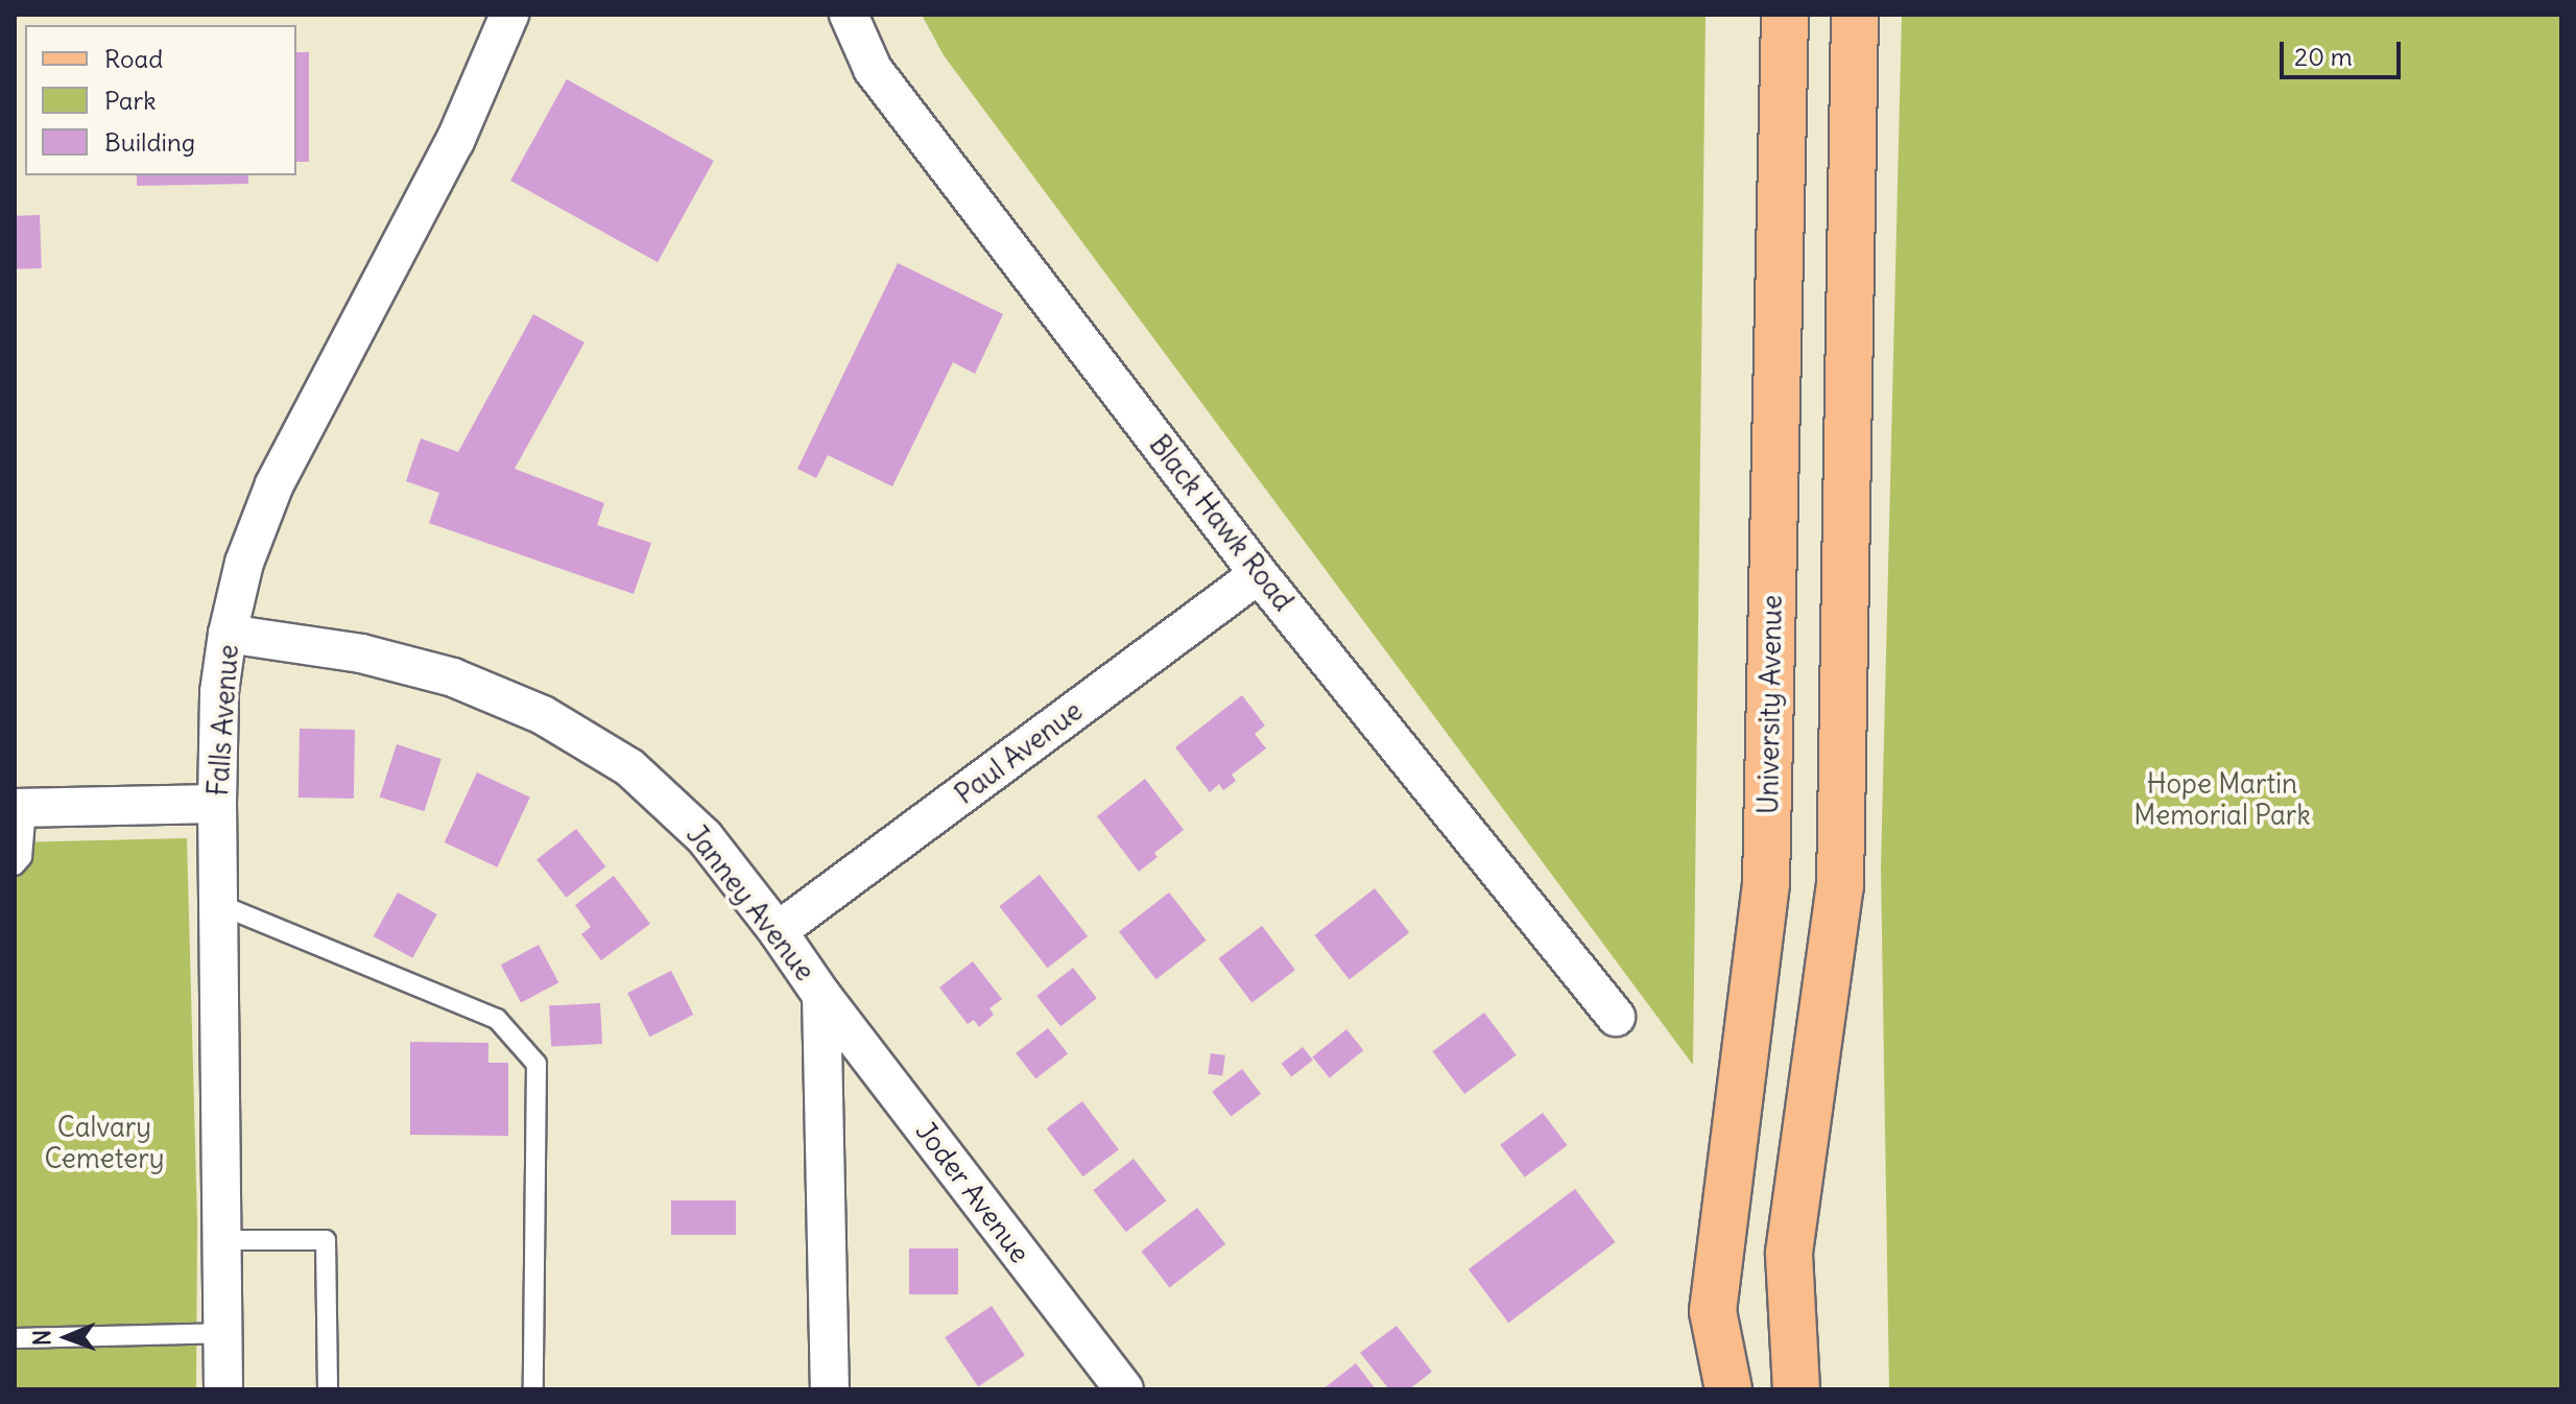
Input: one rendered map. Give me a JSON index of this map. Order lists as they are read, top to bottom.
{
  "streets": {
    "main road": ["University Avenue"],
    "street": [
      "Black Hawk Road",
      "Falls Avenue",
      "Paul Avenue",
      "Janney Avenue",
      "Joder Avenue"
    ]
  },
  "crossings": [
    ["Black Hawk Road", "Paul Avenue"],
    ["Falls Avenue", "Janney Avenue"],
    ["Paul Avenue", "Janney Avenue"],
    ["Janney Avenue", "Joder Avenue"]
  ],
  "parks": ["Hope Martin Memorial Park", "Calvary Cemetery"],
  "legend": ["Road", "Park", "Building"],
  "scale_bar": "20 m",
  "north": "left"
}
